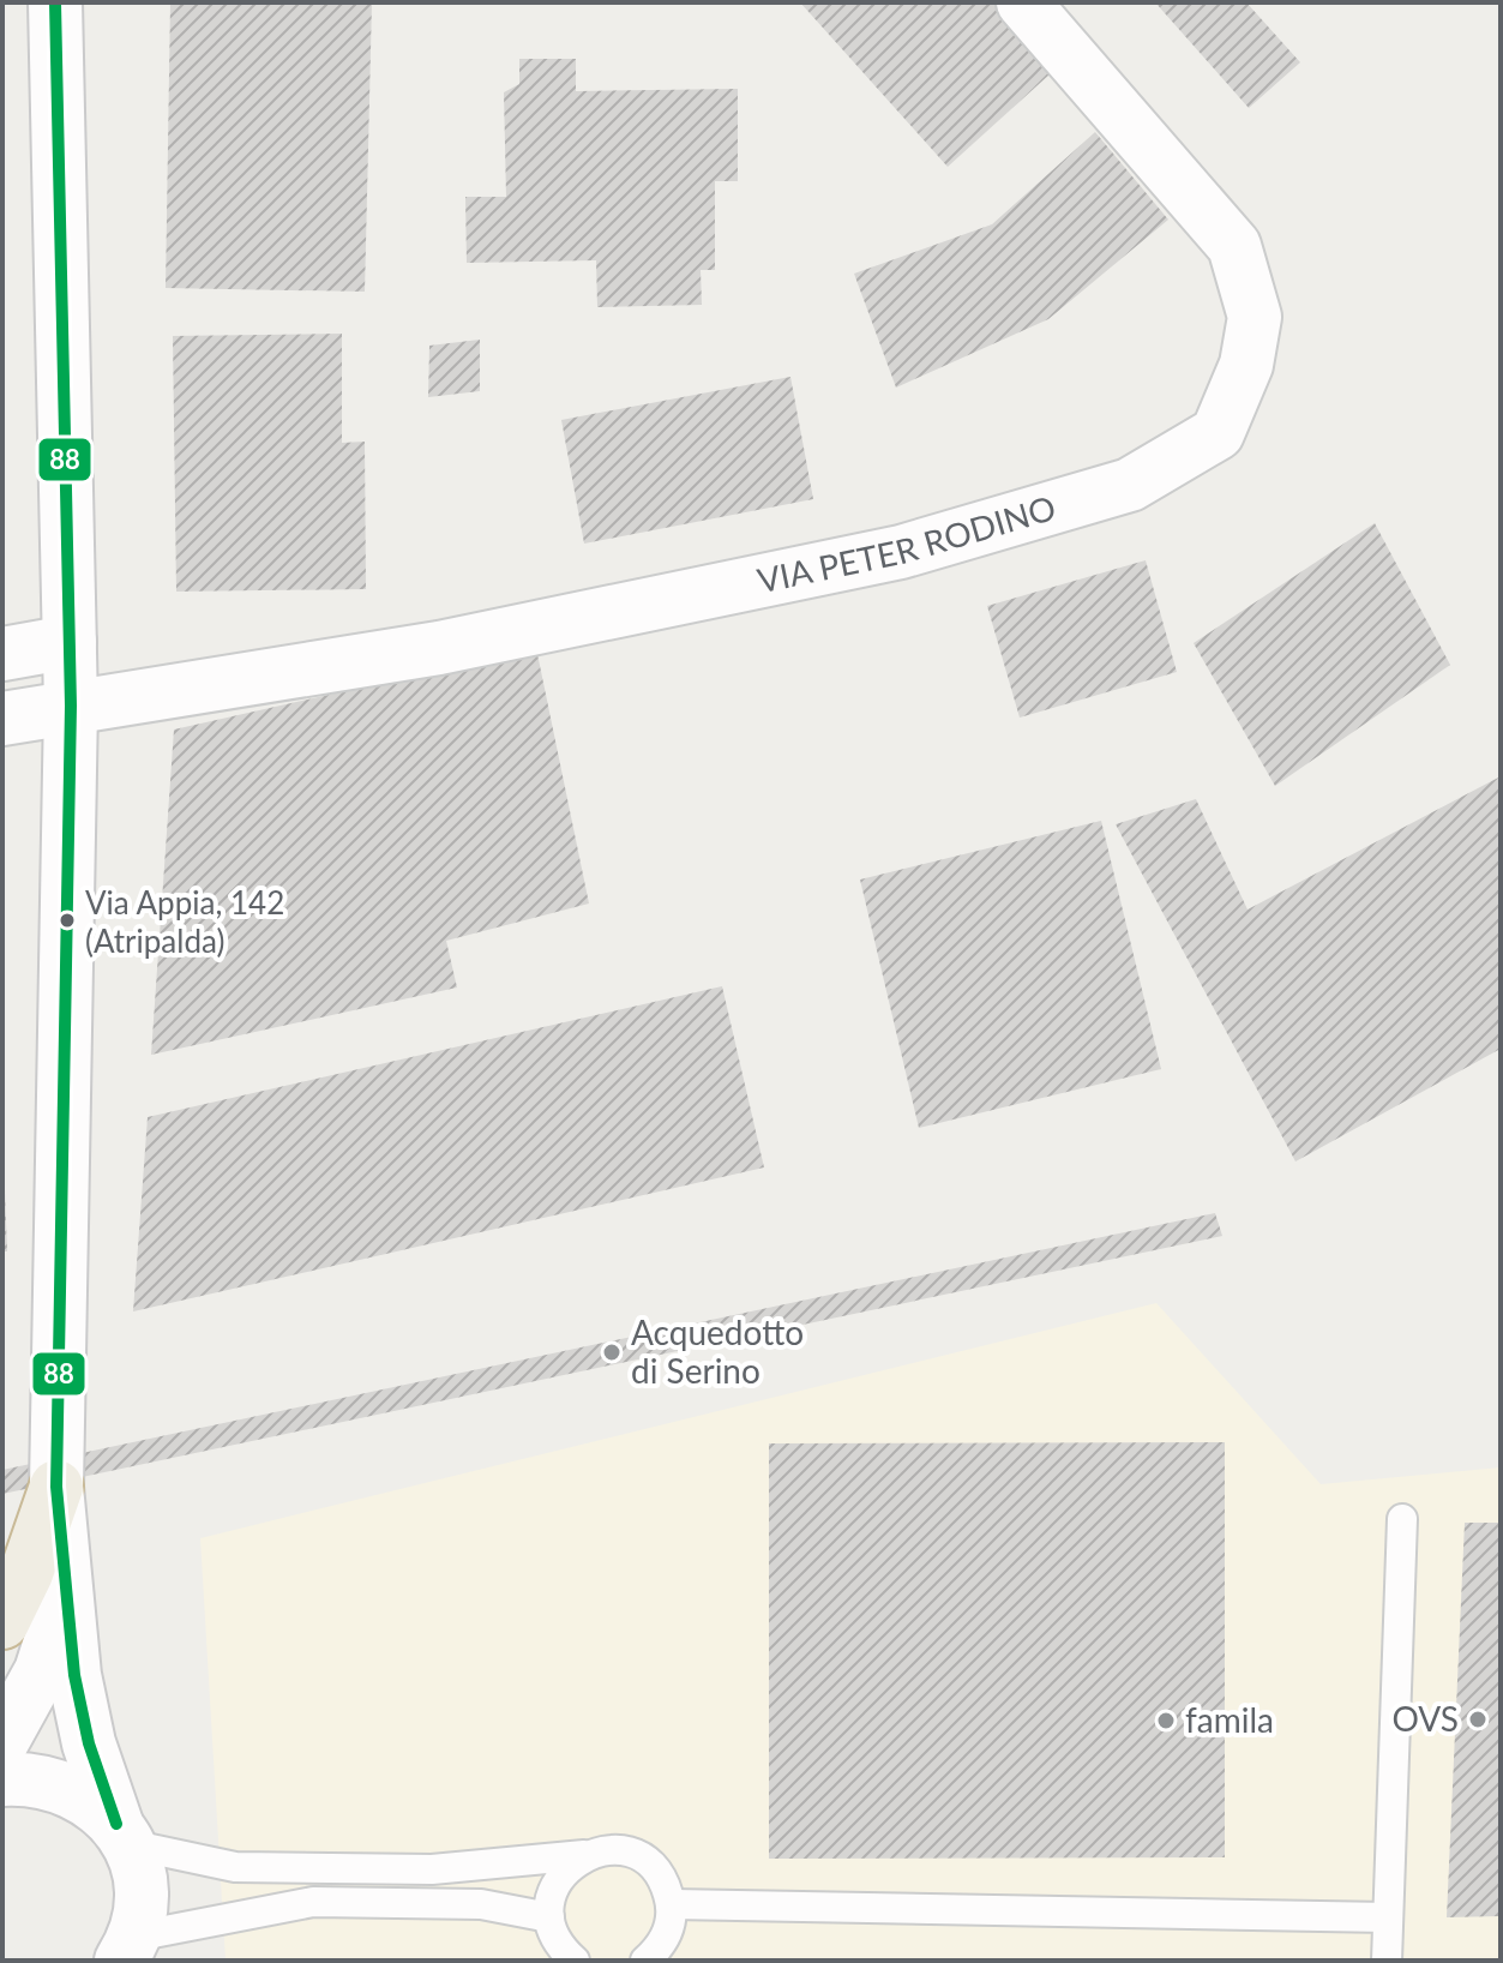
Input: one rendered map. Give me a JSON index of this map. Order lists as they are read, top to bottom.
{
  "streets": {
    "street": ["VIA PETER RODINO"]
  },
  "places": [
    "Via Appia, 142 (Atripalda)",
    "Acquedotto di Serino",
    "OVS",
    "famila"
  ],
  "lines": ["transit line 88"]
}
